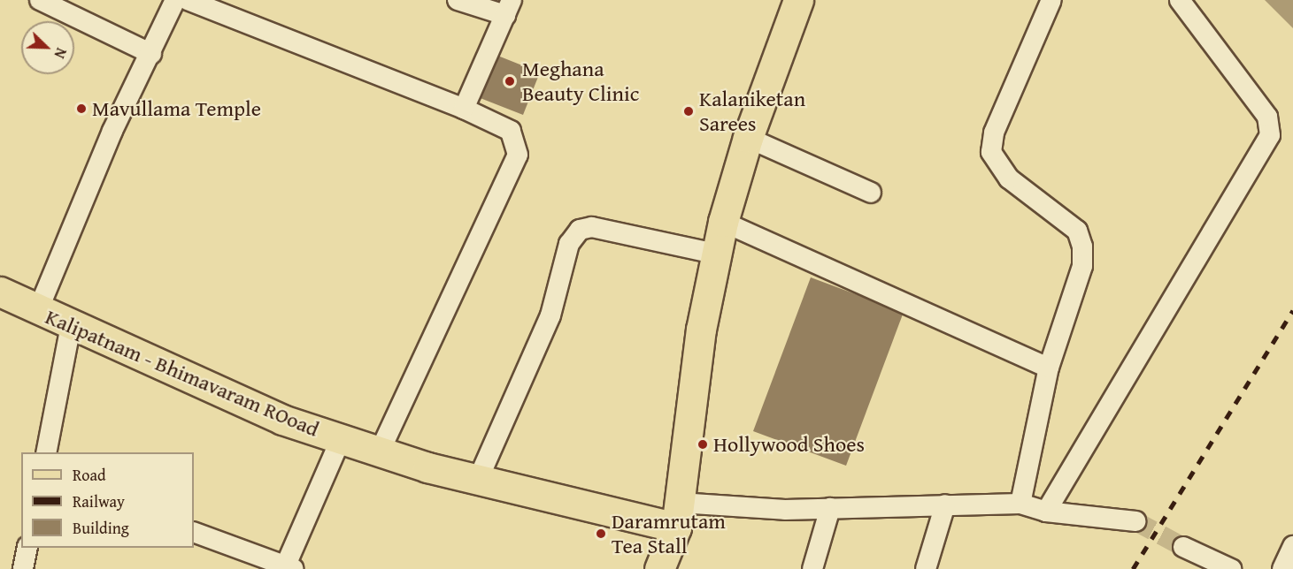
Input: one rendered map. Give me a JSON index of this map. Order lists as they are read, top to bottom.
{
  "streets": {
    "main road": ["Kalipatnam - Bhimavaram ROoad"]
  },
  "places": [
    "Meghana Beauty Clinic",
    "Mavullama Temple",
    "Kalaniketan Sarees",
    "Hollywood Shoes",
    "Daramrutam Tea Stall"
  ],
  "legend": ["Road", "Railway", "Building"],
  "north": "bottom right"
}
